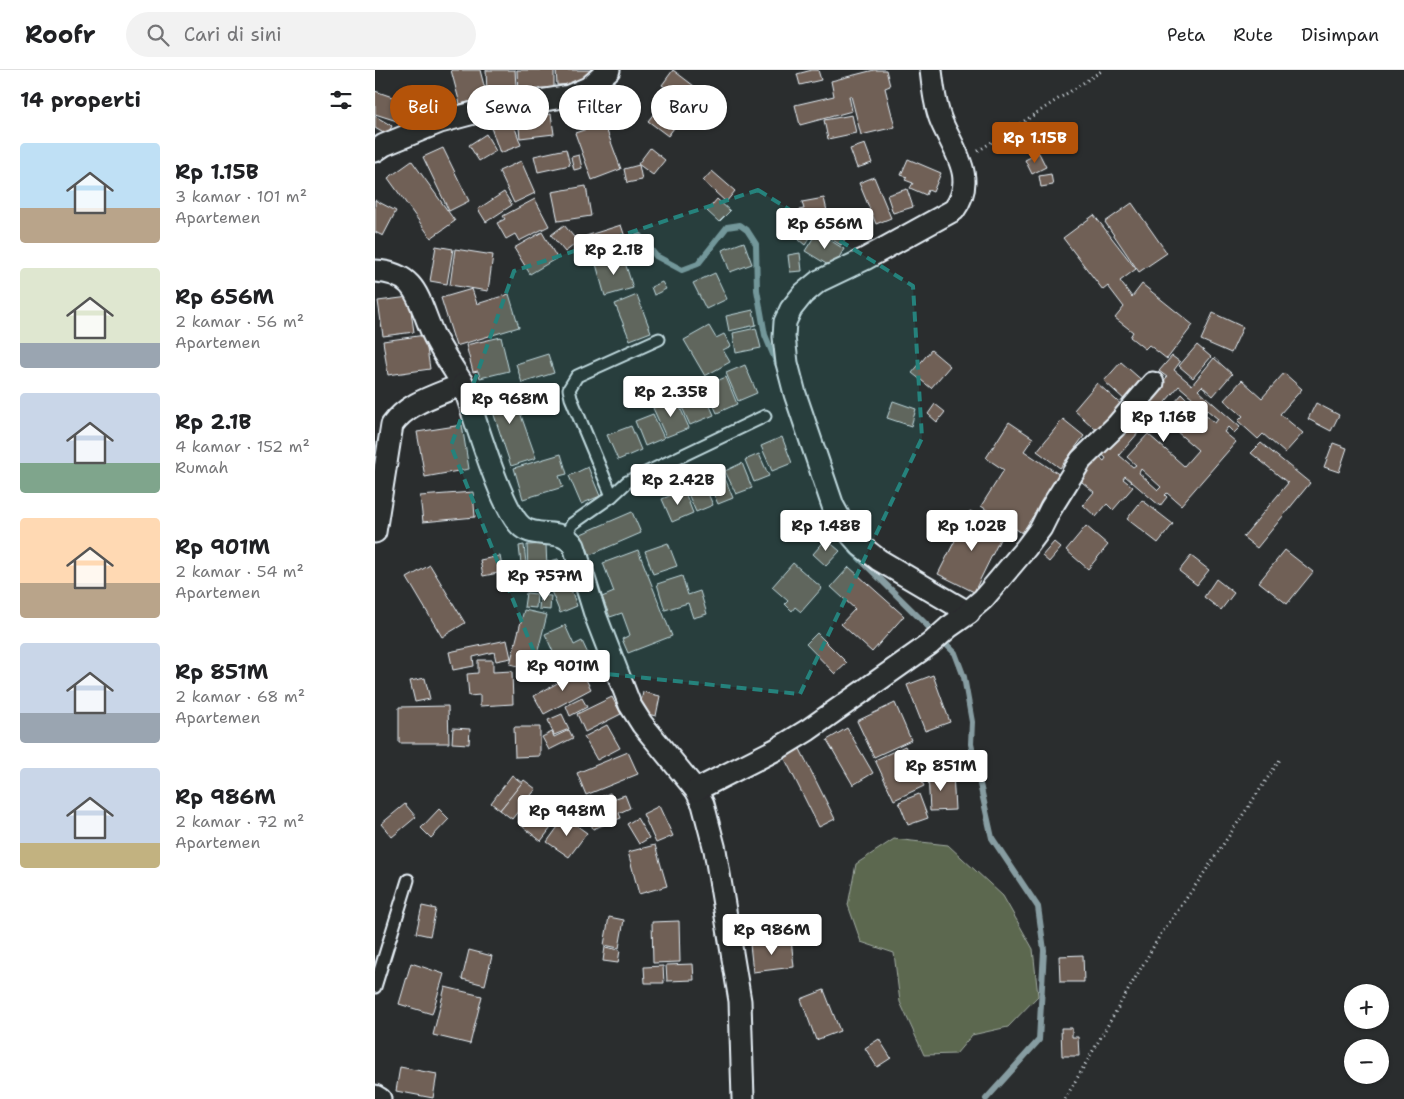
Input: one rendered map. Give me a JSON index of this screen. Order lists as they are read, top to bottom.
{
  "page": {
    "header": "Roofr",
    "search": "Cari di sini",
    "nav": ["Peta", "Rute", "Disimpan"],
    "heading": "14 properti",
    "chip": [
      "Beli",
      "Sewa",
      "Filter",
      "Baru"
    ],
    "price": [
      "Rp 1.15B",
      "Rp 656M",
      "Rp 2.1B",
      "Rp 2.35B",
      "Rp 968M",
      "Rp 1.16B",
      "Rp 2.42B",
      "Rp 1.48B",
      "Rp 1.02B",
      "Rp 757M",
      "Rp 901M",
      "Rp 851M",
      "Rp 948M",
      "Rp 986M"
    ],
    "list": [
      {
        "name": "Rp 1.15B",
        "note": "3 kamar · 101 m² · Apartemen"
      },
      {
        "name": "Rp 656M",
        "note": "2 kamar · 56 m² · Apartemen"
      },
      {
        "name": "Rp 2.1B",
        "note": "4 kamar · 152 m² · Rumah"
      },
      {
        "name": "Rp 901M",
        "note": "2 kamar · 54 m² · Apartemen"
      },
      {
        "name": "Rp 851M",
        "note": "2 kamar · 68 m² · Apartemen"
      },
      {
        "name": "Rp 986M",
        "note": "2 kamar · 72 m² · Apartemen"
      }
    ],
    "map_buttons": ["+", "−"]
  }
}
